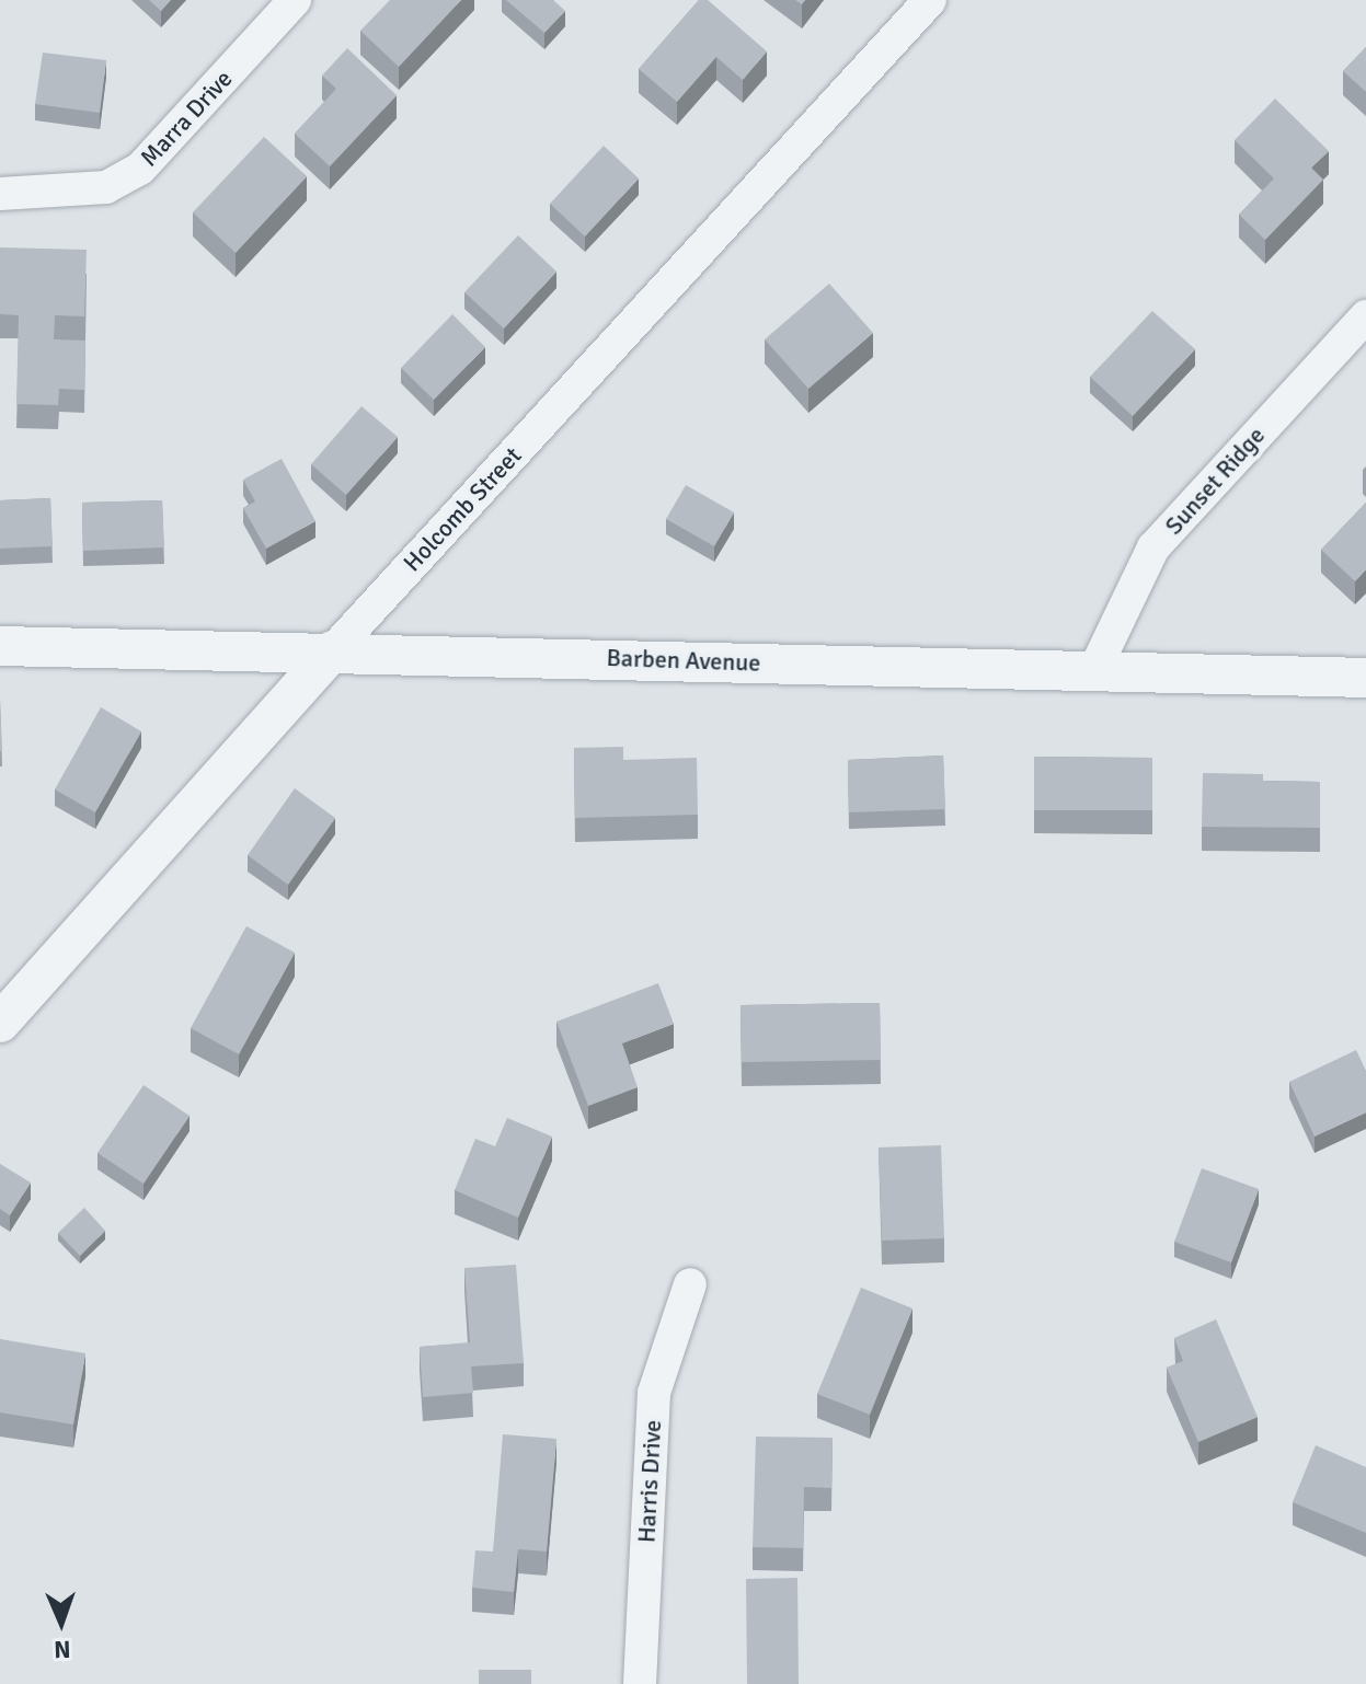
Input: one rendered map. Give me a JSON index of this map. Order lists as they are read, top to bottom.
{
  "streets": {
    "street": [
      "Marra Drive",
      "Sunset Ridge",
      "Holcomb Street",
      "Barben Avenue",
      "Harris Drive"
    ]
  },
  "crossings": [
    ["Sunset Ridge", "Barben Avenue"],
    ["Holcomb Street", "Barben Avenue"]
  ],
  "north": "bottom"
}
